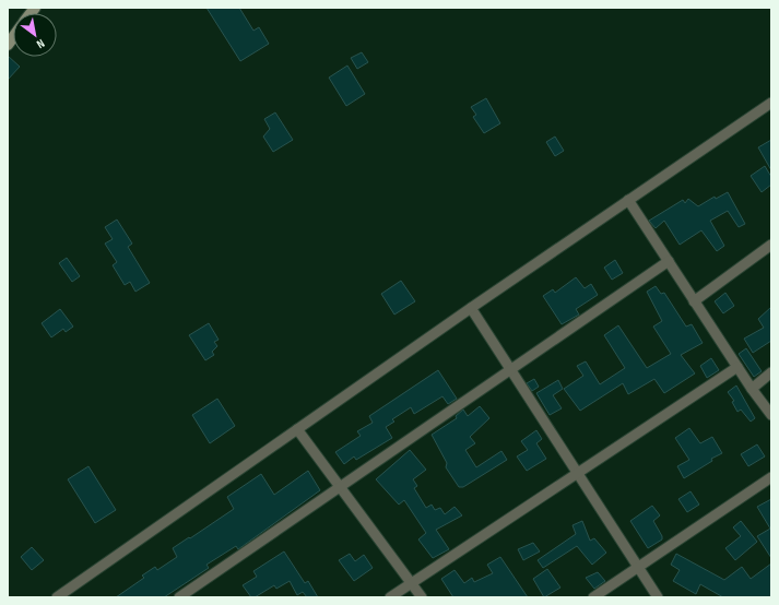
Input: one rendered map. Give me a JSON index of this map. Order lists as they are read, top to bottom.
{
  "north": "bottom right"
}
